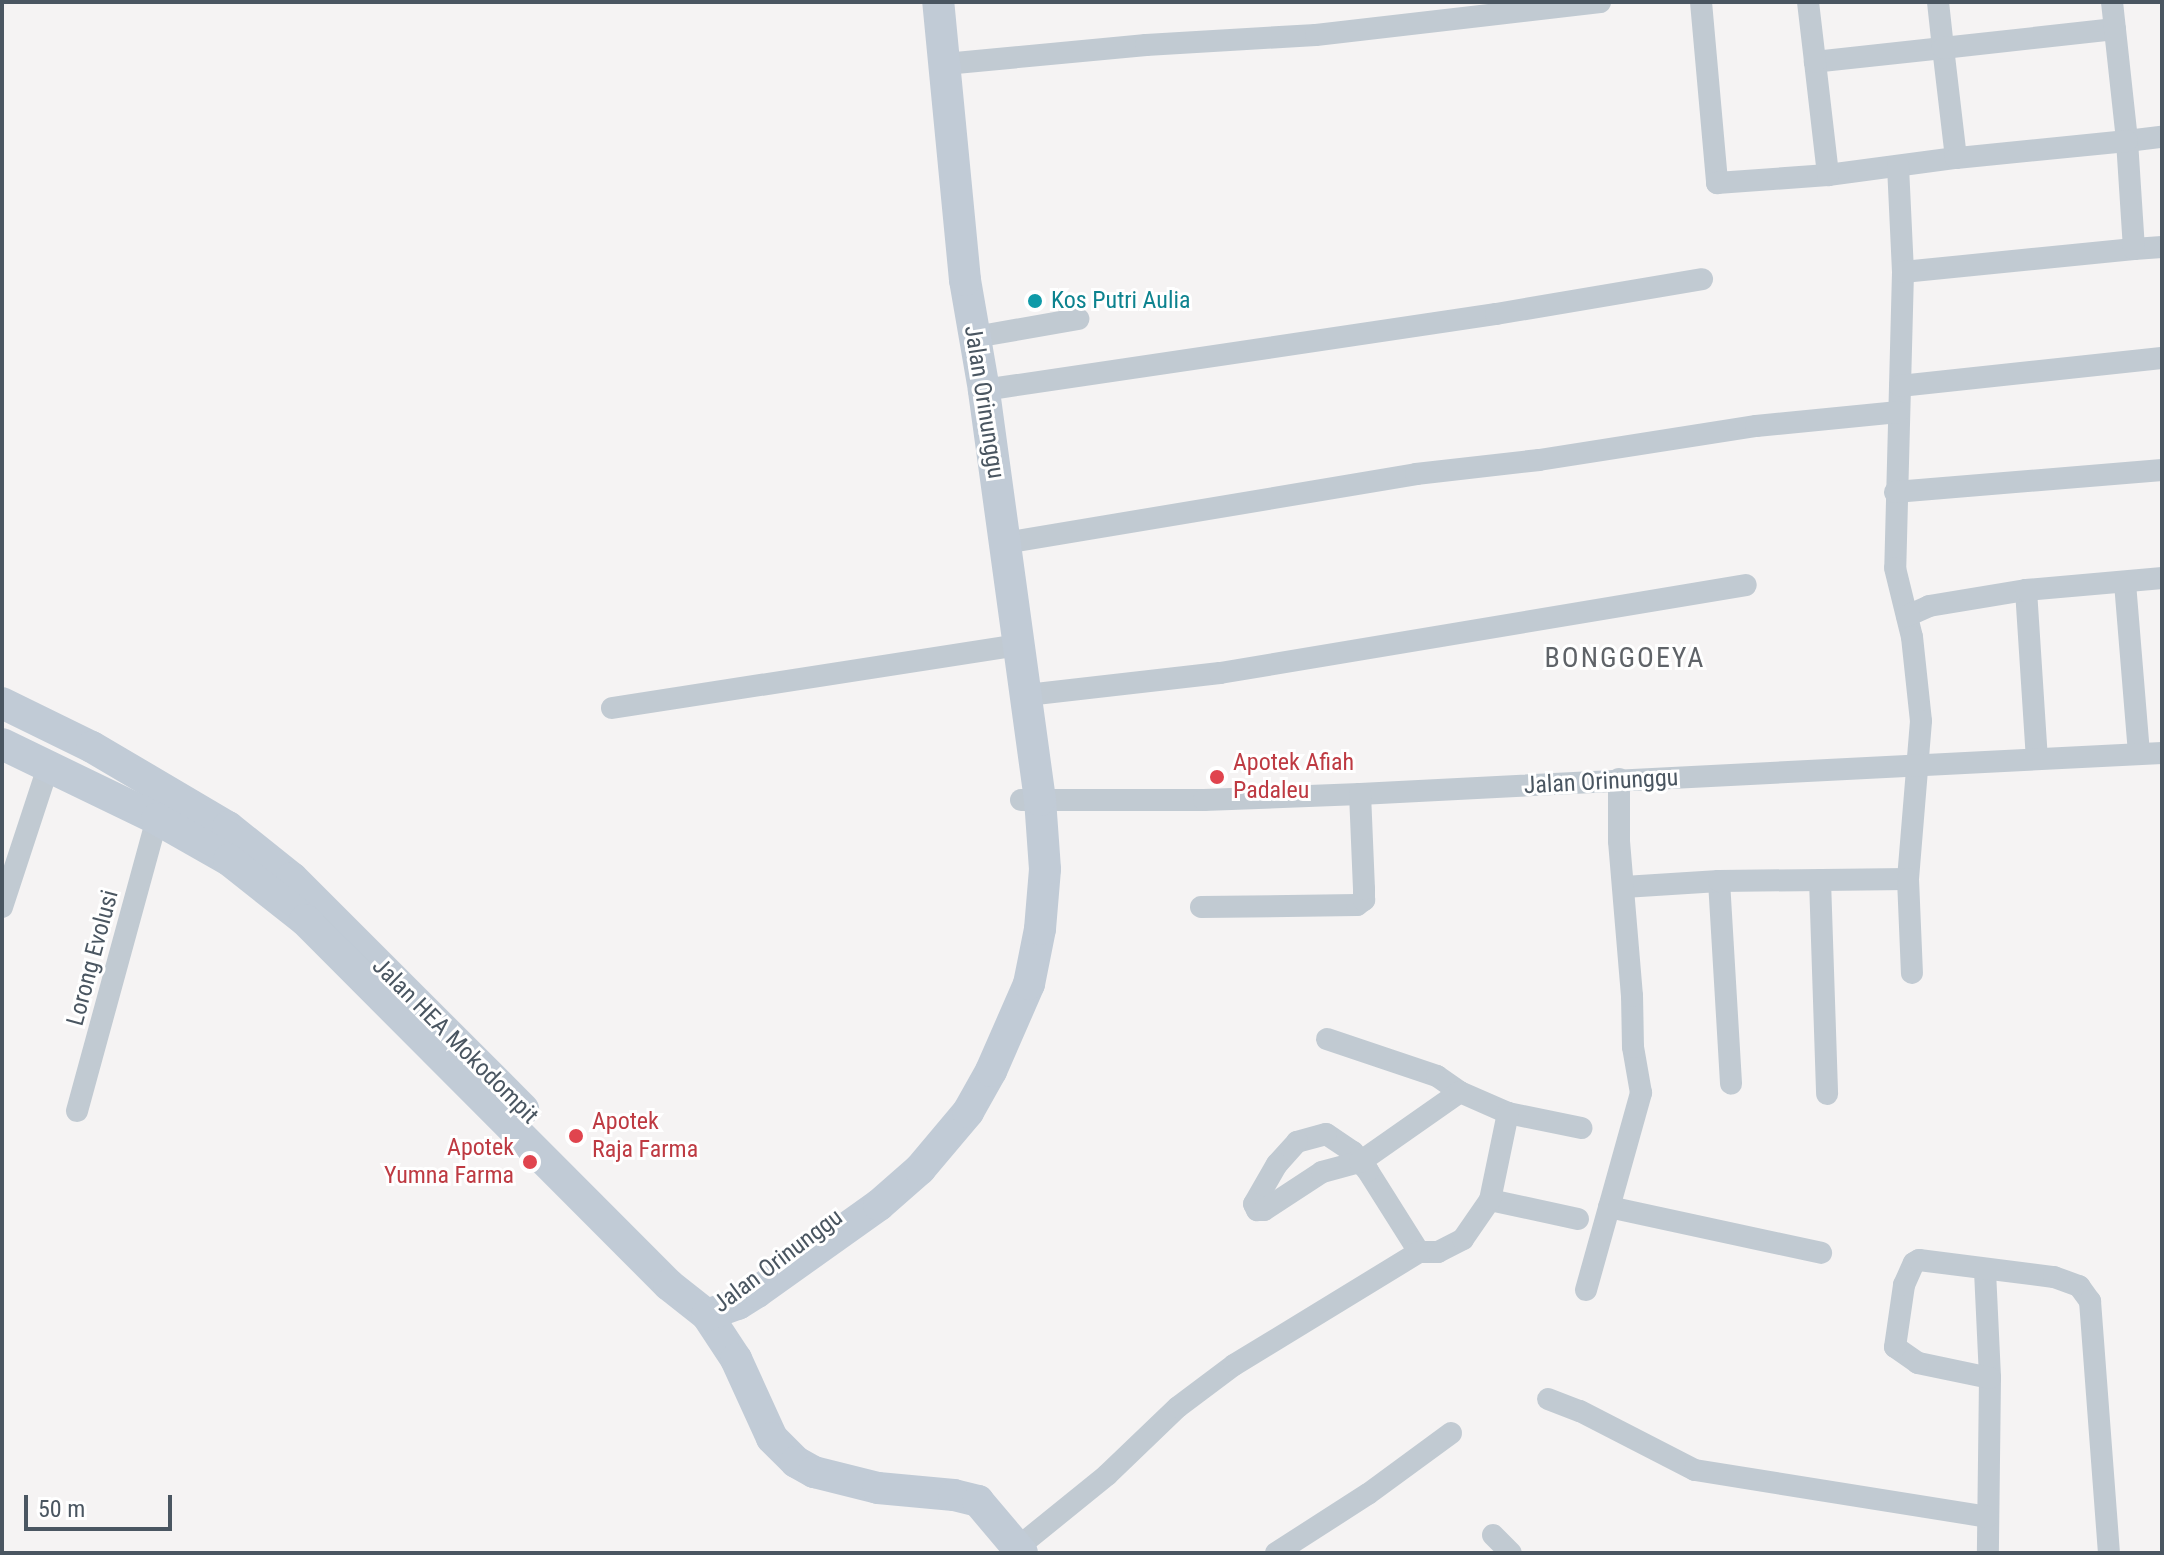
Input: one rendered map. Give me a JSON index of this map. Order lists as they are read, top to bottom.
{
  "streets": {
    "street": ["Jalan Orinunggu", "Lorong Evolusi", "Jalan HEA Mokodompit"]
  },
  "crossings": [
    ["Jalan Orinunggu", "Jalan HEA Mokodompit"],
    ["Lorong Evolusi", "Jalan HEA Mokodompit"]
  ],
  "districts": ["BONGGOEYA"],
  "places": [
    "Kos Putri Aulia",
    "Apotek Afiah Padaleu",
    "Apotek Raja Farma",
    "Apotek Yumna Farma"
  ],
  "scale_bar": "50 m"
}
